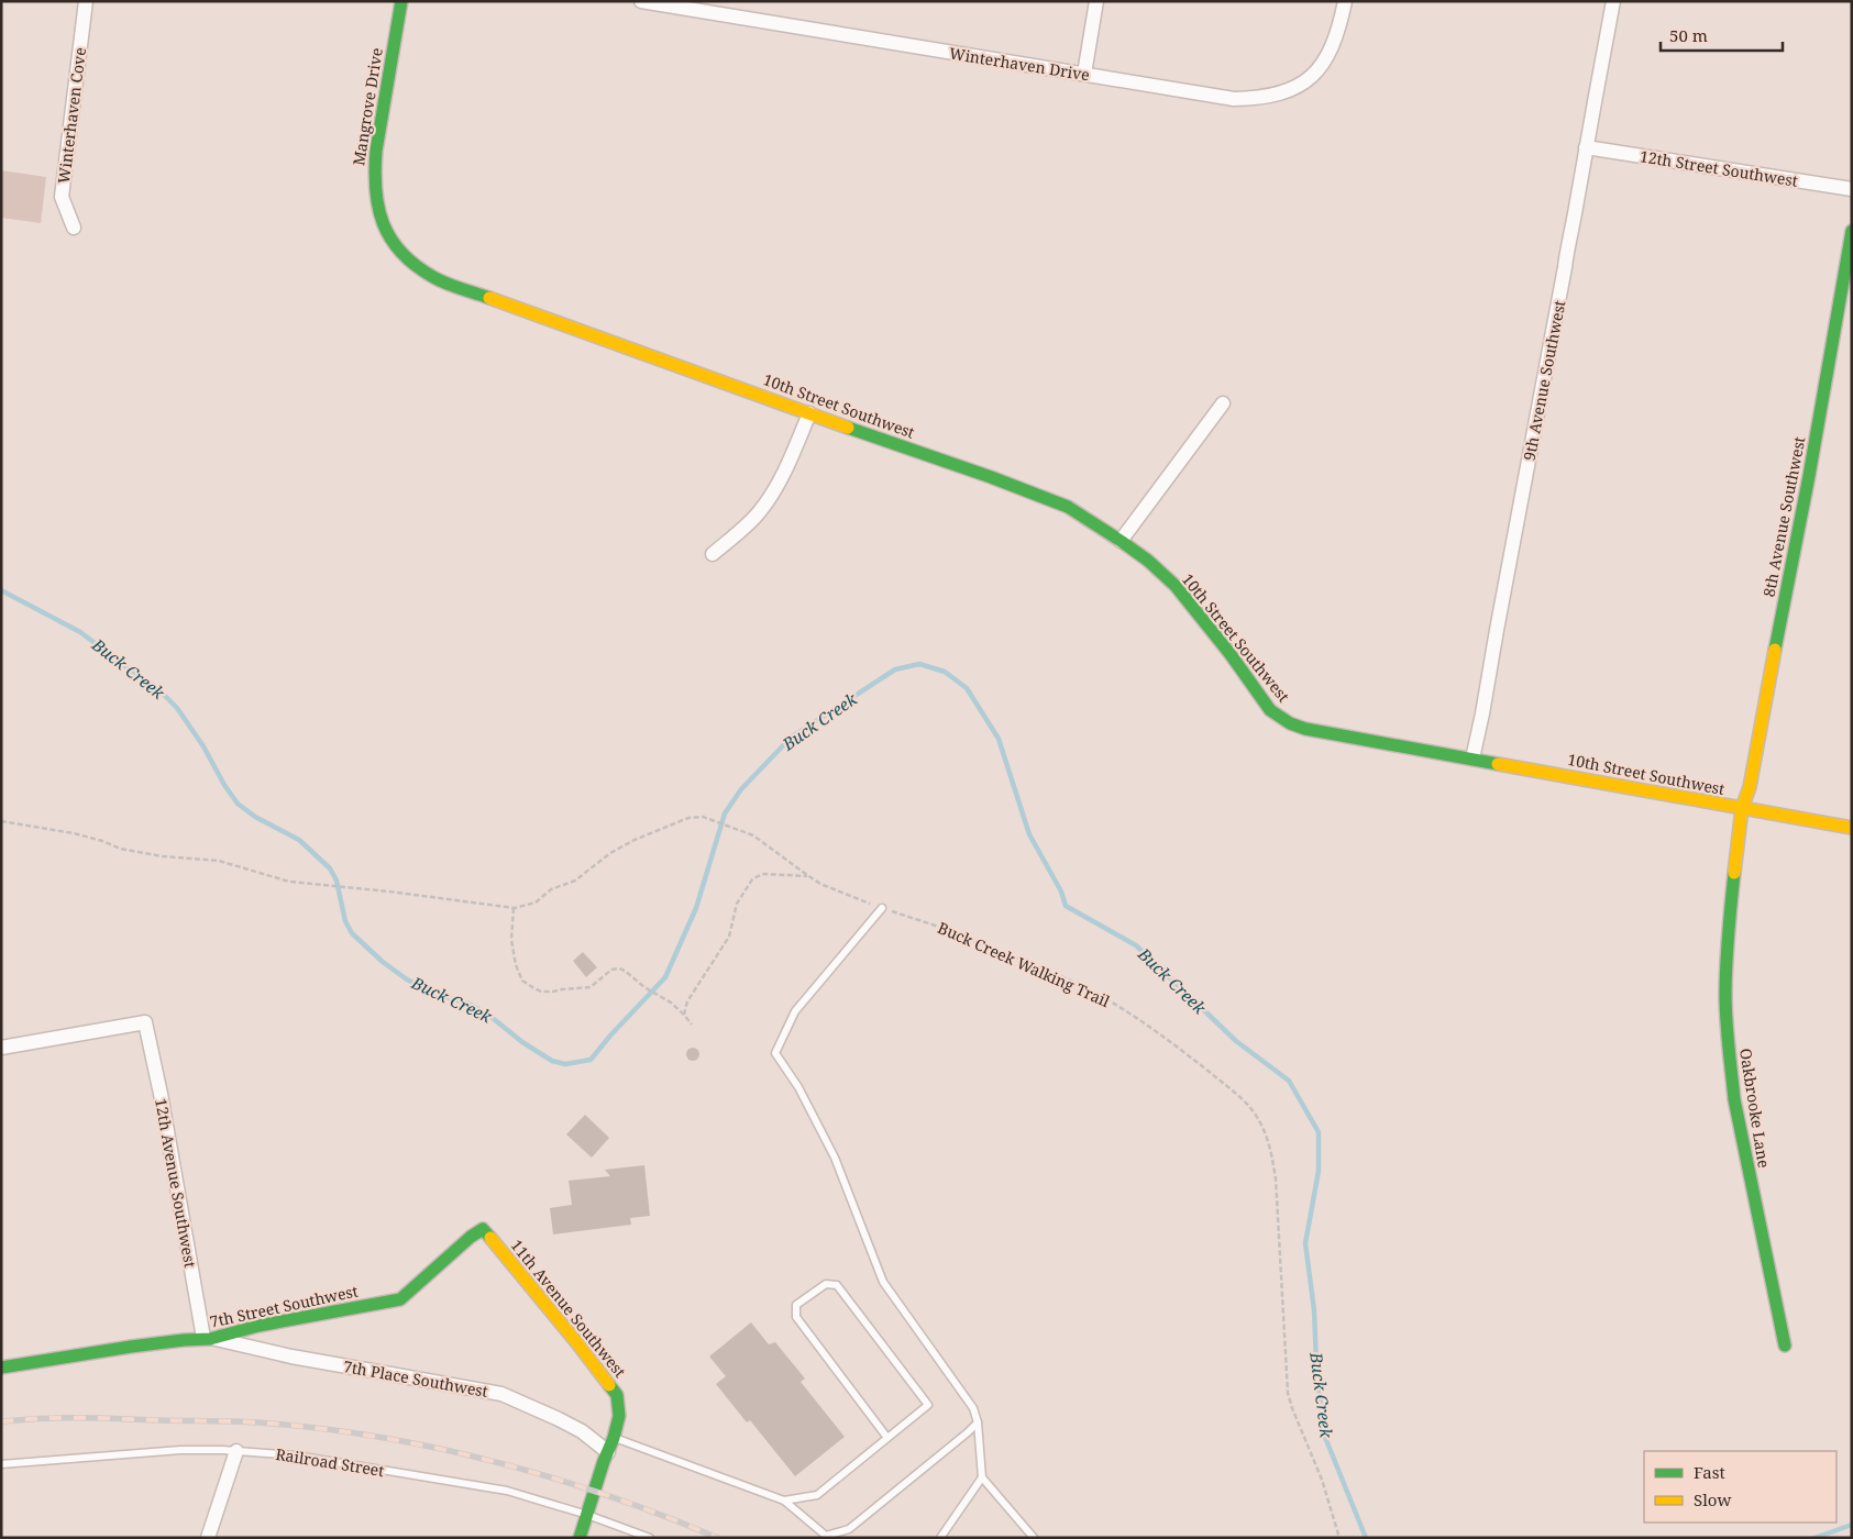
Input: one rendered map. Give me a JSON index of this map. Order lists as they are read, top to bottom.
{
  "streets": {
    "street": [
      "Winterhaven Drive",
      "Mangrove Drive",
      "Winterhaven Cove",
      "12th Street Southwest",
      "9th Avenue Southwest",
      "10th Street Southwest",
      "8th Avenue Southwest",
      "Oakbrooke Lane",
      "12th Avenue Southwest",
      "7th Street Southwest",
      "11th Avenue Southwest",
      "7th Place Southwest"
    ],
    "lane": ["Railroad Street"],
    "path": ["Buck Creek Walking Trail"]
  },
  "crossings": [
    ["Mangrove Drive", "10th Street Southwest"],
    ["12th Street Southwest", "9th Avenue Southwest"],
    ["9th Avenue Southwest", "10th Street Southwest"],
    ["10th Street Southwest", "8th Avenue Southwest"],
    ["10th Street Southwest", "Oakbrooke Lane"],
    ["8th Avenue Southwest", "Oakbrooke Lane"],
    ["12th Avenue Southwest", "7th Street Southwest"],
    ["12th Avenue Southwest", "7th Place Southwest"],
    ["7th Street Southwest", "11th Avenue Southwest"],
    ["7th Street Southwest", "7th Place Southwest"],
    ["11th Avenue Southwest", "7th Place Southwest"],
    ["11th Avenue Southwest", "Railroad Street"]
  ],
  "water": ["Buck Creek"],
  "legend": ["Fast", "Slow"],
  "scale_bar": "50 m"
}
